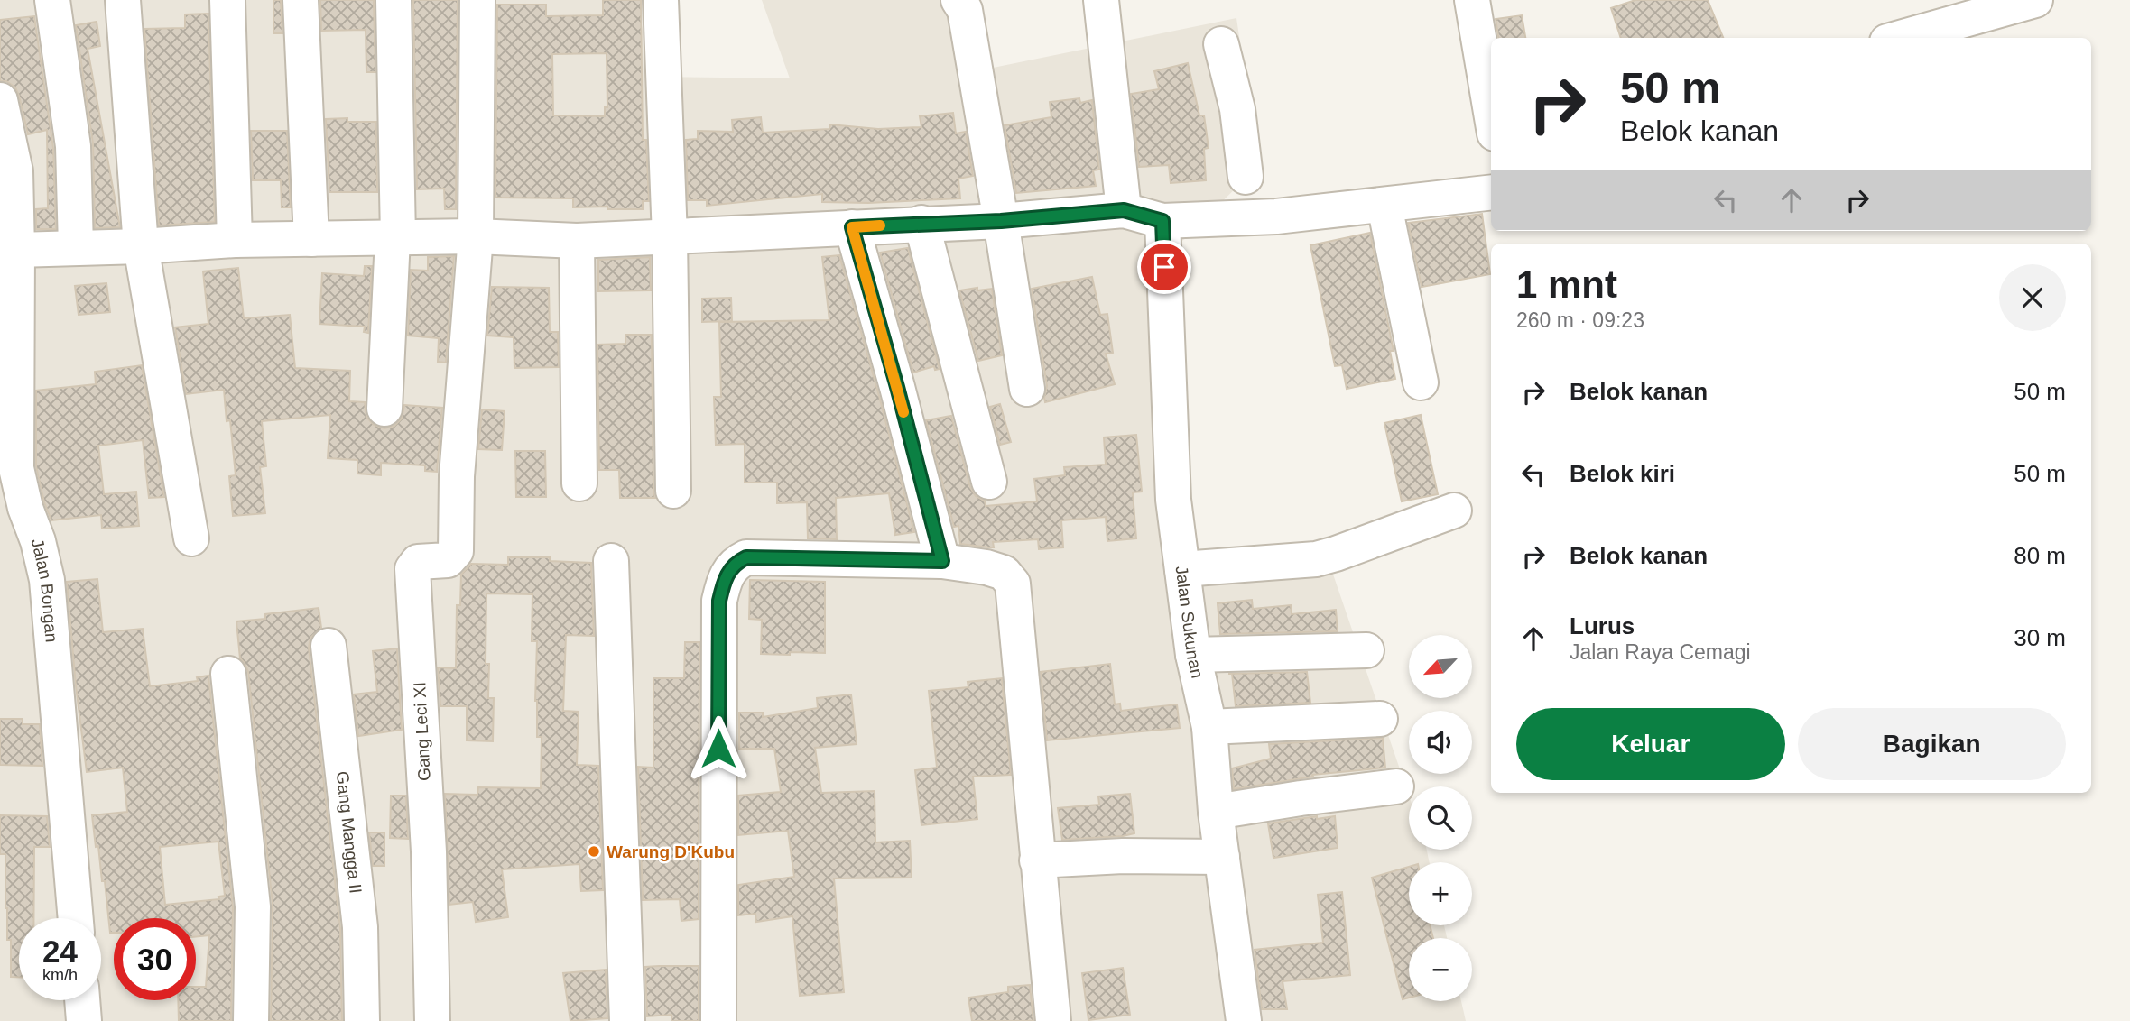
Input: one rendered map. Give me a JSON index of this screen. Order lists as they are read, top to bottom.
{
  "streets": {
    "street": [
      "Jalan Bongan",
      "Jalan Sukunan",
      "Gang Leci XI",
      "Gang Mangga II"
    ]
  },
  "places": ["Warung D'Kubu"],
  "north": "bottom left",
  "page": {
    "turn": ["50 m", "Belok kanan"],
    "heading": ["1 mnt", "260 m · 09:23"],
    "list": [
      {
        "name": "Belok kanan",
        "value": "50 m"
      },
      {
        "name": "Belok kiri",
        "value": "50 m"
      },
      {
        "name": "Belok kanan",
        "value": "80 m"
      },
      {
        "name": "Lurus",
        "note": "Jalan Raya Cemagi",
        "value": "30 m"
      }
    ],
    "map_buttons": ["+", "−"],
    "buttons": ["Keluar", "Bagikan"],
    "speed": "24 km/h",
    "limit": "30"
  }
}
